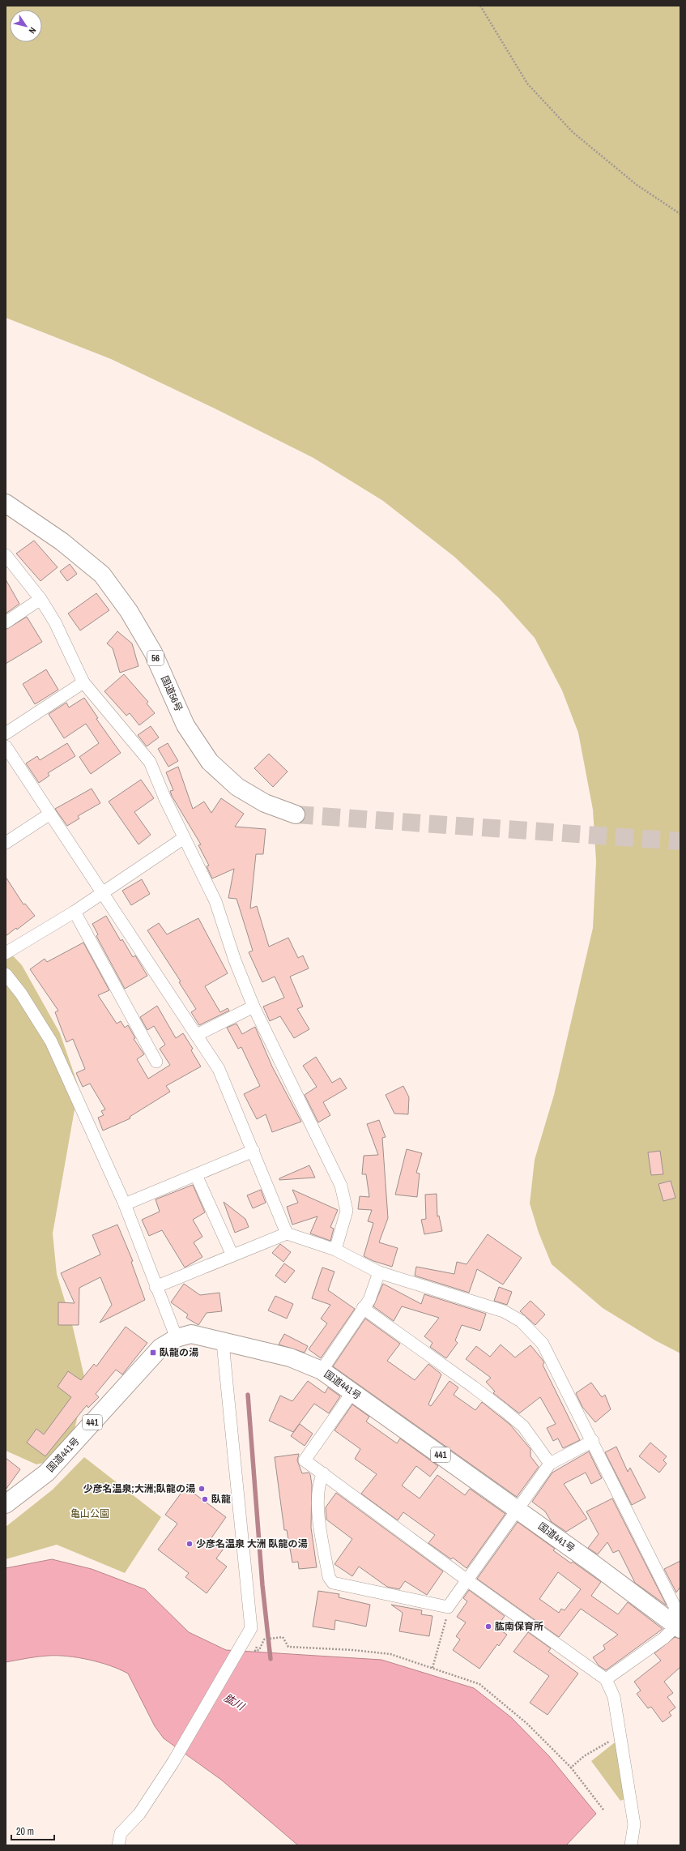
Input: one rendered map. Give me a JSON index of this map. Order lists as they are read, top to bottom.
{
  "streets": {
    "highway": [
      "56",
      "国道56号",
      "国道441号",
      "441"
    ]
  },
  "water": ["肱川"],
  "parks": ["亀山公園"],
  "places": {
    "transit": ["臥龍の湯"],
    "other": [
      "少彦名温泉;大洲;臥龍の湯",
      "臥龍",
      "少彦名温泉 大洲 臥龍の湯",
      "肱南保育所"
    ]
  },
  "scale_bar": "20 m",
  "north": "bottom right"
}
